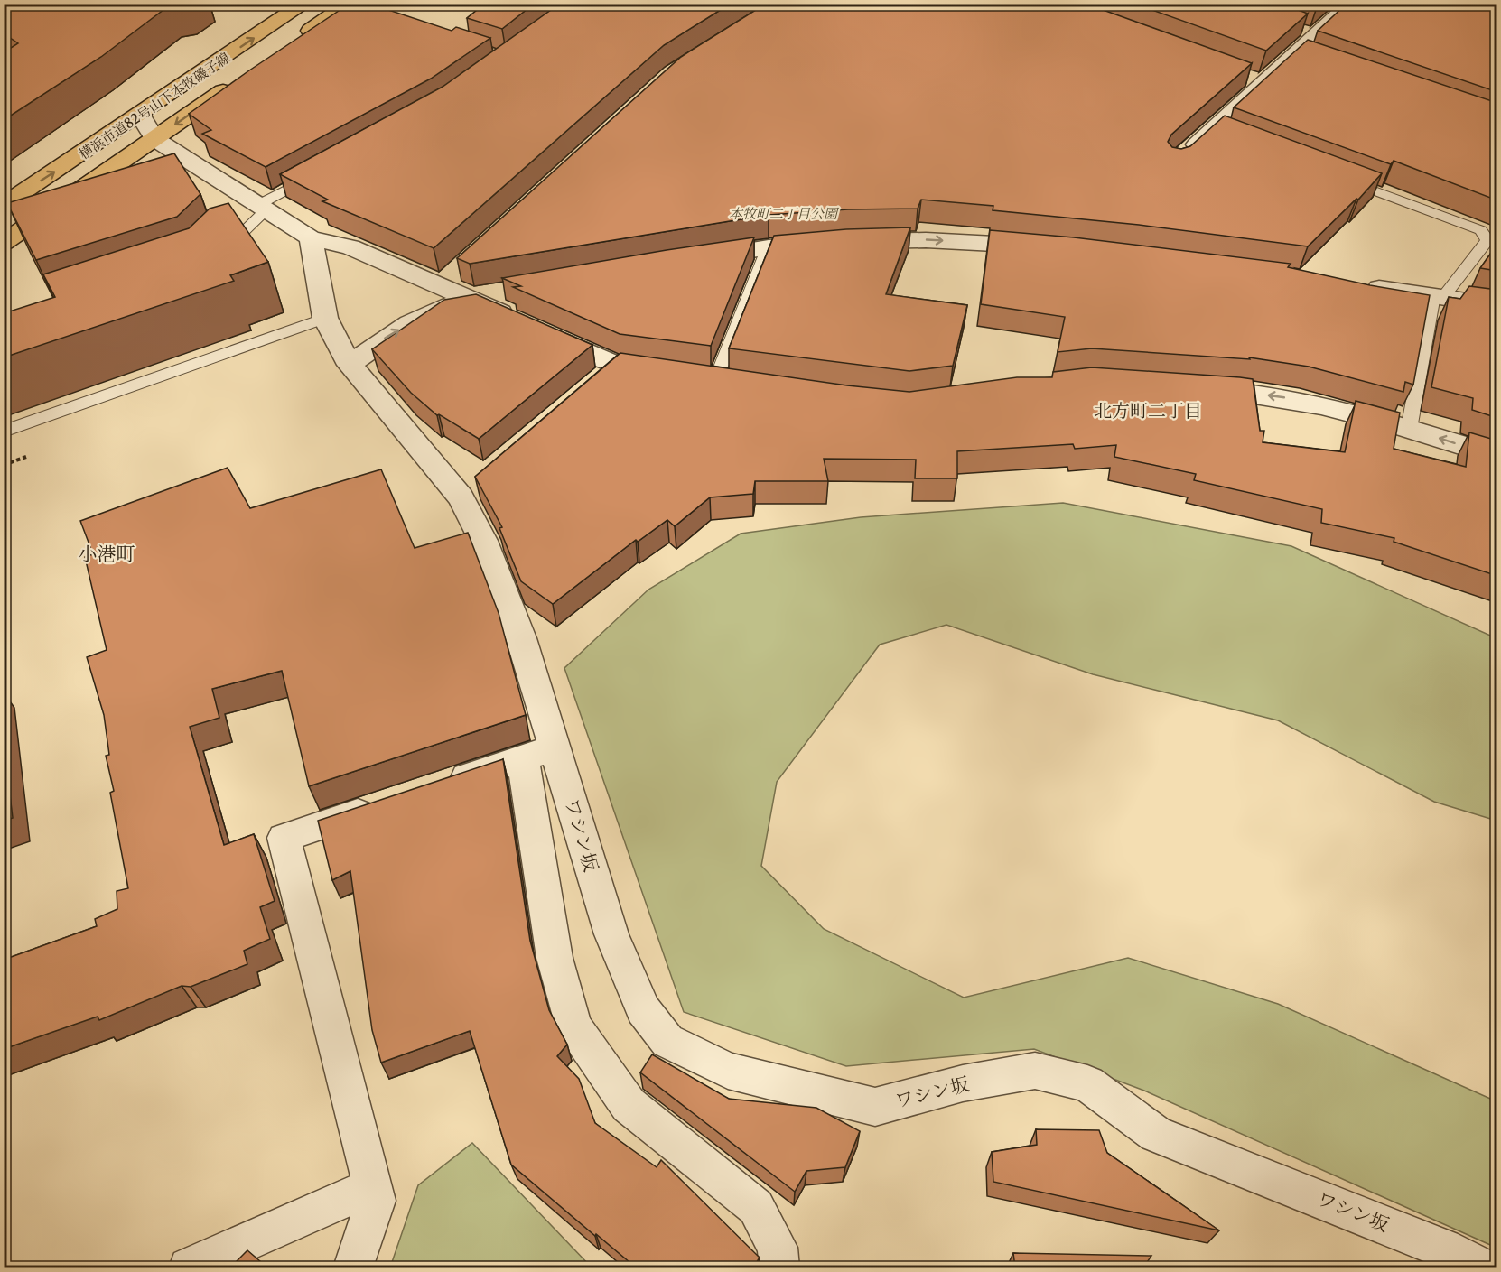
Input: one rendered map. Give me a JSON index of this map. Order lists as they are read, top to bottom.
{
  "streets": {
    "main road": ["横浜市道82号山下本牧磯子線"],
    "street": ["ワシン坂"]
  },
  "districts": ["北方町二丁目", "小港町"],
  "parks": ["本牧町二丁目公園"]
}
